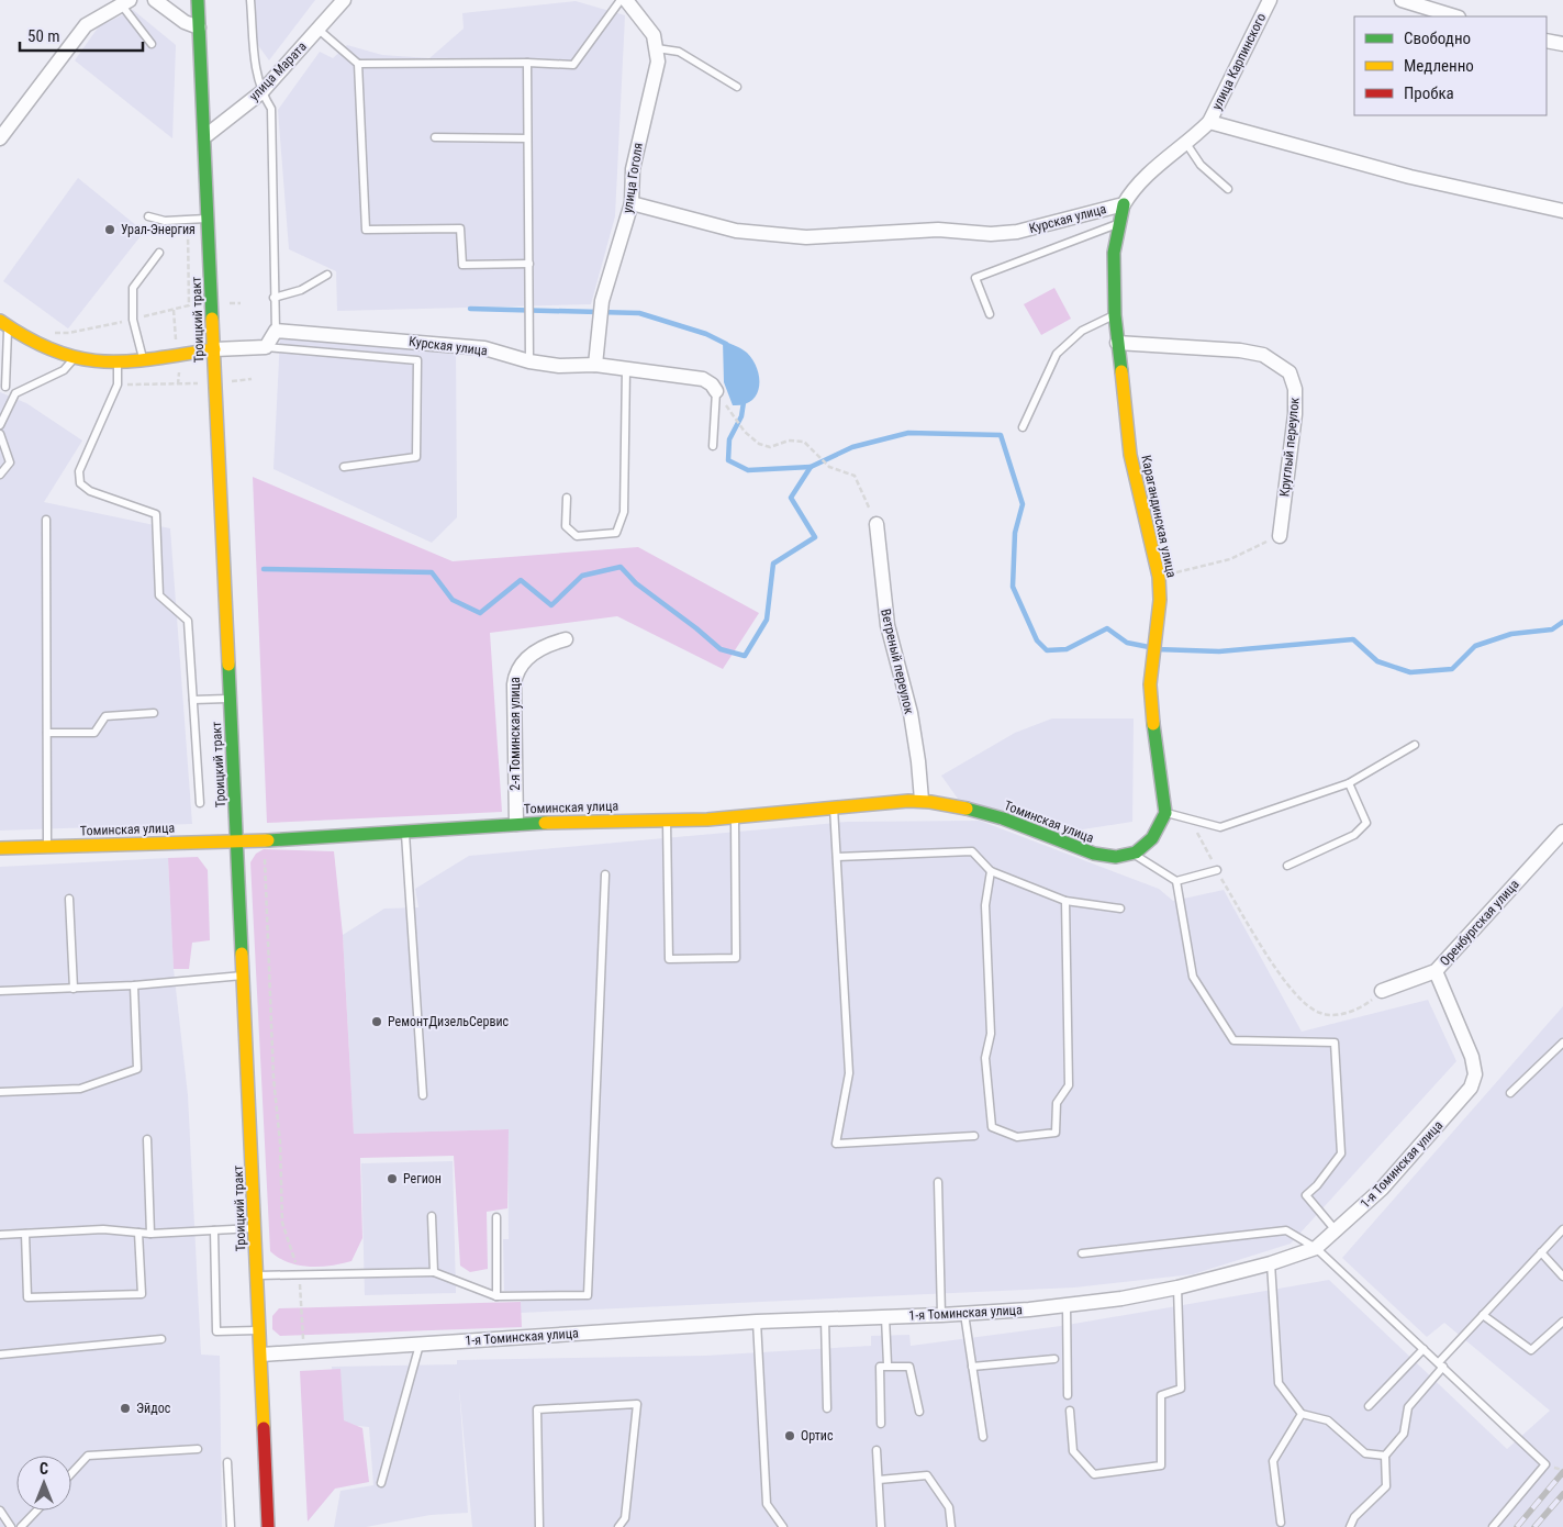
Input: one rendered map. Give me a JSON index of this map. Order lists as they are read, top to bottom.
{
  "streets": {
    "street": [
      "улица Карпинского",
      "улица Марата",
      "улица Гоголя",
      "Курская улица",
      "Троицкий тракт",
      "Круглый переулок",
      "Карагандинская улица",
      "Ветреный переулок",
      "2-я Томинская улица",
      "Томинская улица",
      "Оренбургская улица",
      "1-я Томинская улица"
    ]
  },
  "crossings": [
    ["улица Карпинского", "Курская улица"],
    ["улица Марата", "Троицкий тракт"],
    ["улица Гоголя", "Курская улица"],
    ["Курская улица", "Карагандинская улица"],
    ["Троицкий тракт", "Томинская улица"],
    ["Троицкий тракт", "1-я Томинская улица"],
    ["Круглый переулок", "Карагандинская улица"],
    ["Ветреный переулок", "Томинская улица"],
    ["2-я Томинская улица", "Томинская улица"],
    ["Оренбургская улица", "1-я Томинская улица"]
  ],
  "places": [
    "Урал-Энергия",
    "РемонтДизельСервис",
    "Регион",
    "Эйдос",
    "Ортис"
  ],
  "legend": ["Свободно", "Медленно", "Пробка"],
  "scale_bar": "50 m",
  "north": "top"
}
